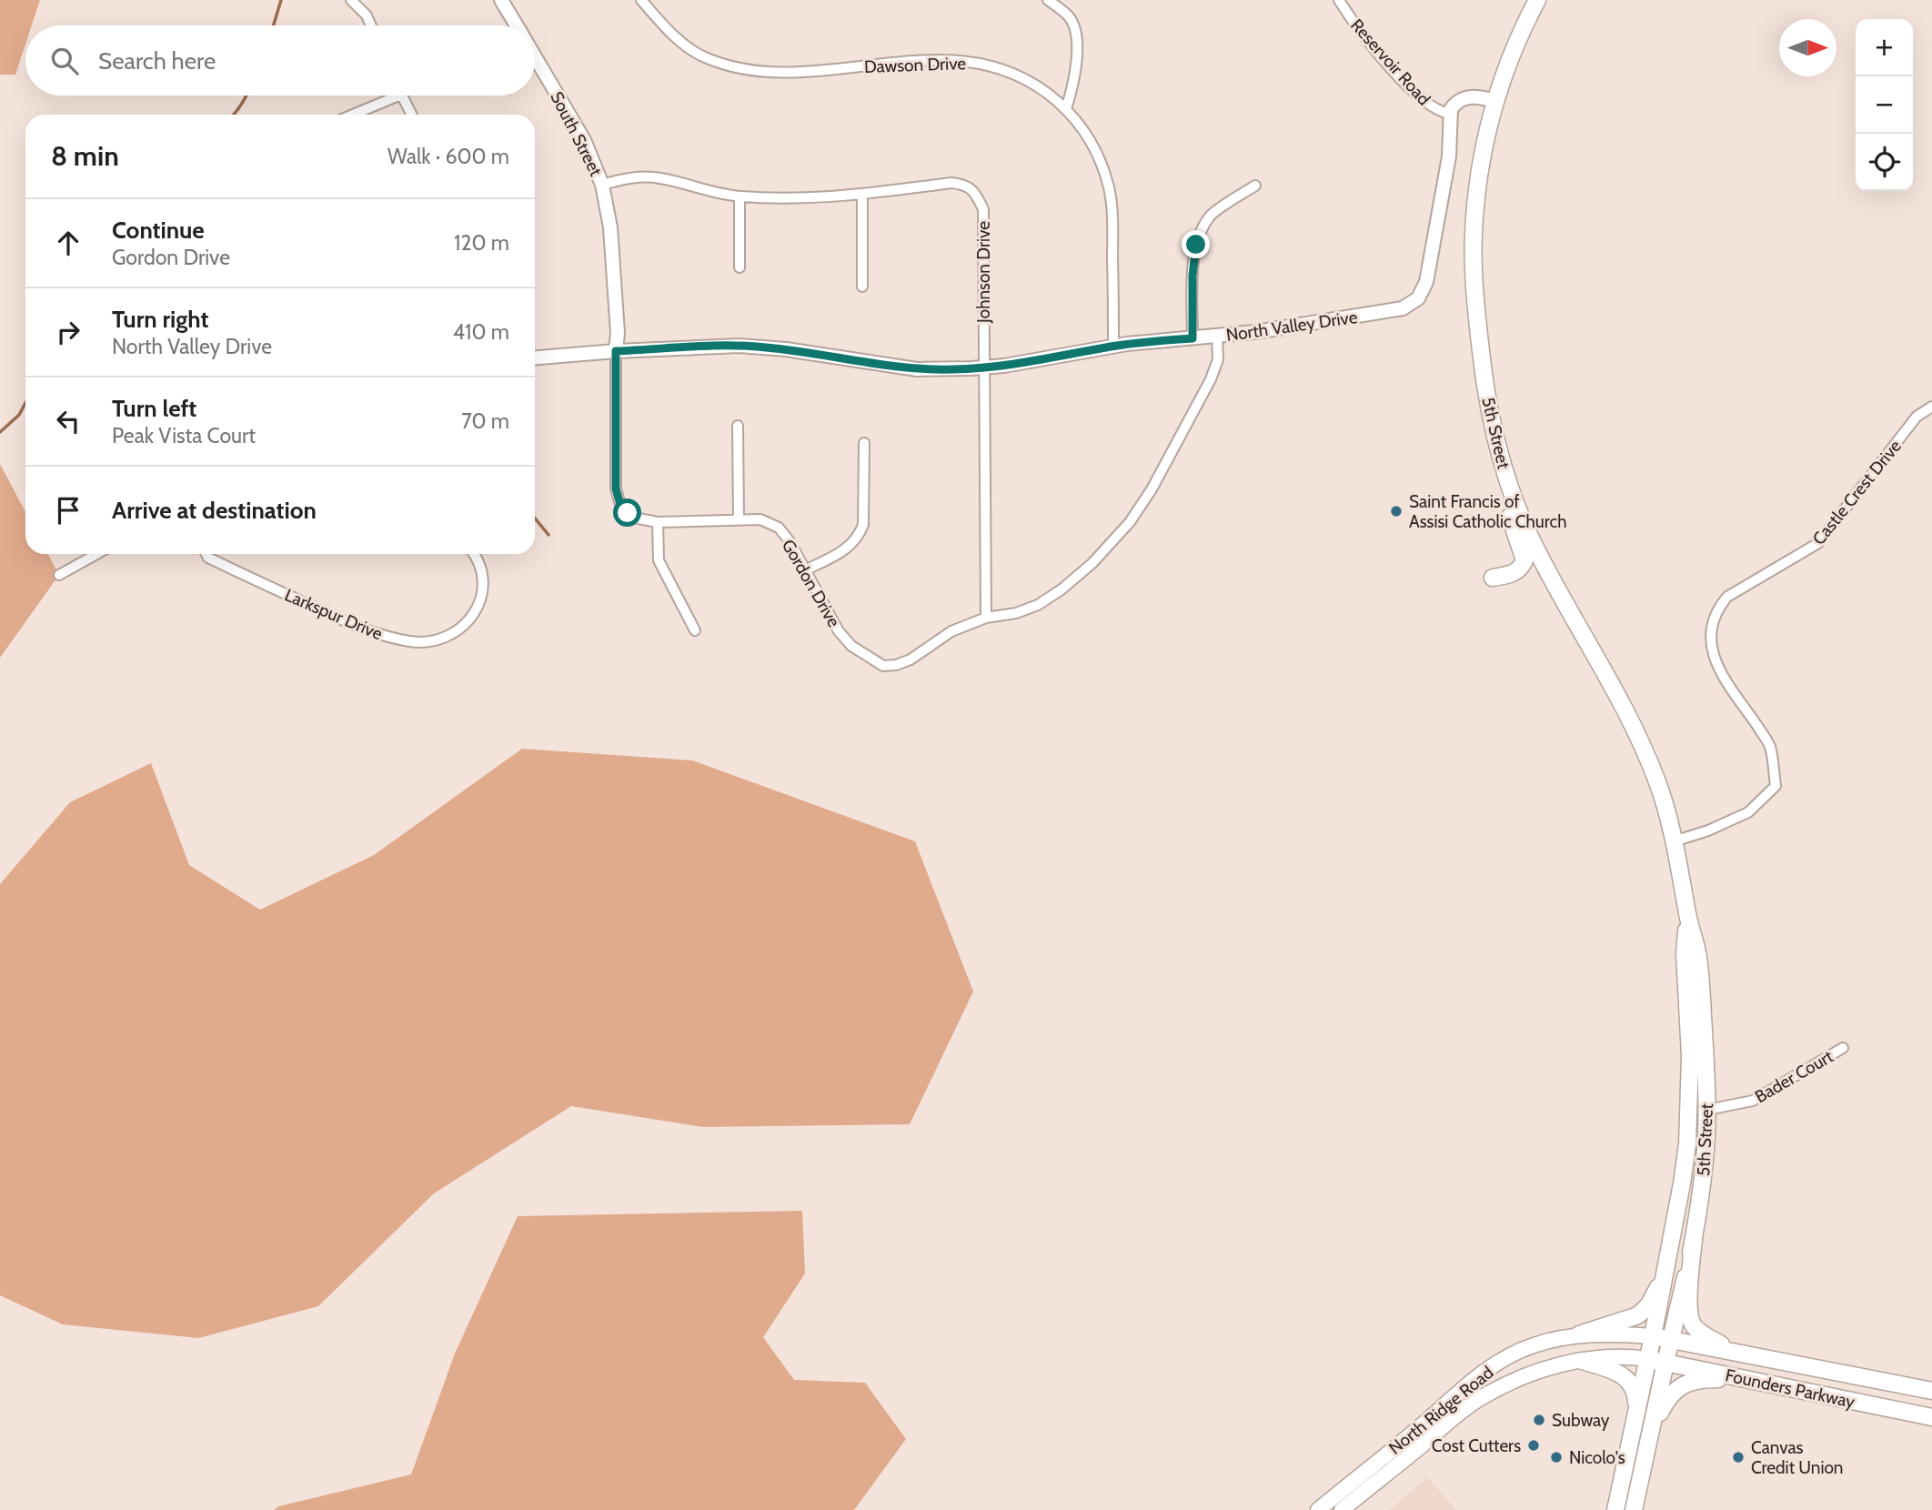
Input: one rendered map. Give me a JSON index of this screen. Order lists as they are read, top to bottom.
{
  "streets": {
    "main road": ["5th Street", "Founders Parkway", "North Ridge Road"],
    "street": [
      "Reservoir Road",
      "Dawson Drive",
      "South Street",
      "Johnson Drive",
      "North Valley Drive",
      "Castle Crest Drive",
      "Gordon Drive",
      "Larkspur Drive",
      "Bader Court"
    ]
  },
  "crossings": [
    ["Reservoir Road", "North Valley Drive"],
    ["Dawson Drive", "North Valley Drive"],
    ["South Street", "Johnson Drive"],
    ["South Street", "North Valley Drive"],
    ["South Street", "Gordon Drive"],
    ["Johnson Drive", "North Valley Drive"],
    ["Johnson Drive", "Gordon Drive"],
    ["North Valley Drive", "Gordon Drive"],
    ["5th Street", "Castle Crest Drive"],
    ["5th Street", "Bader Court"],
    ["5th Street", "Founders Parkway"],
    ["5th Street", "North Ridge Road"],
    ["Founders Parkway", "North Ridge Road"]
  ],
  "places": [
    "Saint Francis of Assisi Catholic Church",
    "Subway",
    "Cost Cutters",
    "Nicolo's",
    "Canvas Credit Union"
  ],
  "north": "right",
  "page": {
    "map_buttons": ["+", "−"],
    "search": "Search here",
    "heading": ["8 min", "Walk · 600 m"],
    "list": [
      ["Continue", "Gordon Drive", "120 m"],
      ["Turn right", "North Valley Drive", "410 m"],
      ["Turn left", "Peak Vista Court", "70 m"],
      "Arrive at destination"
    ]
  }
}
